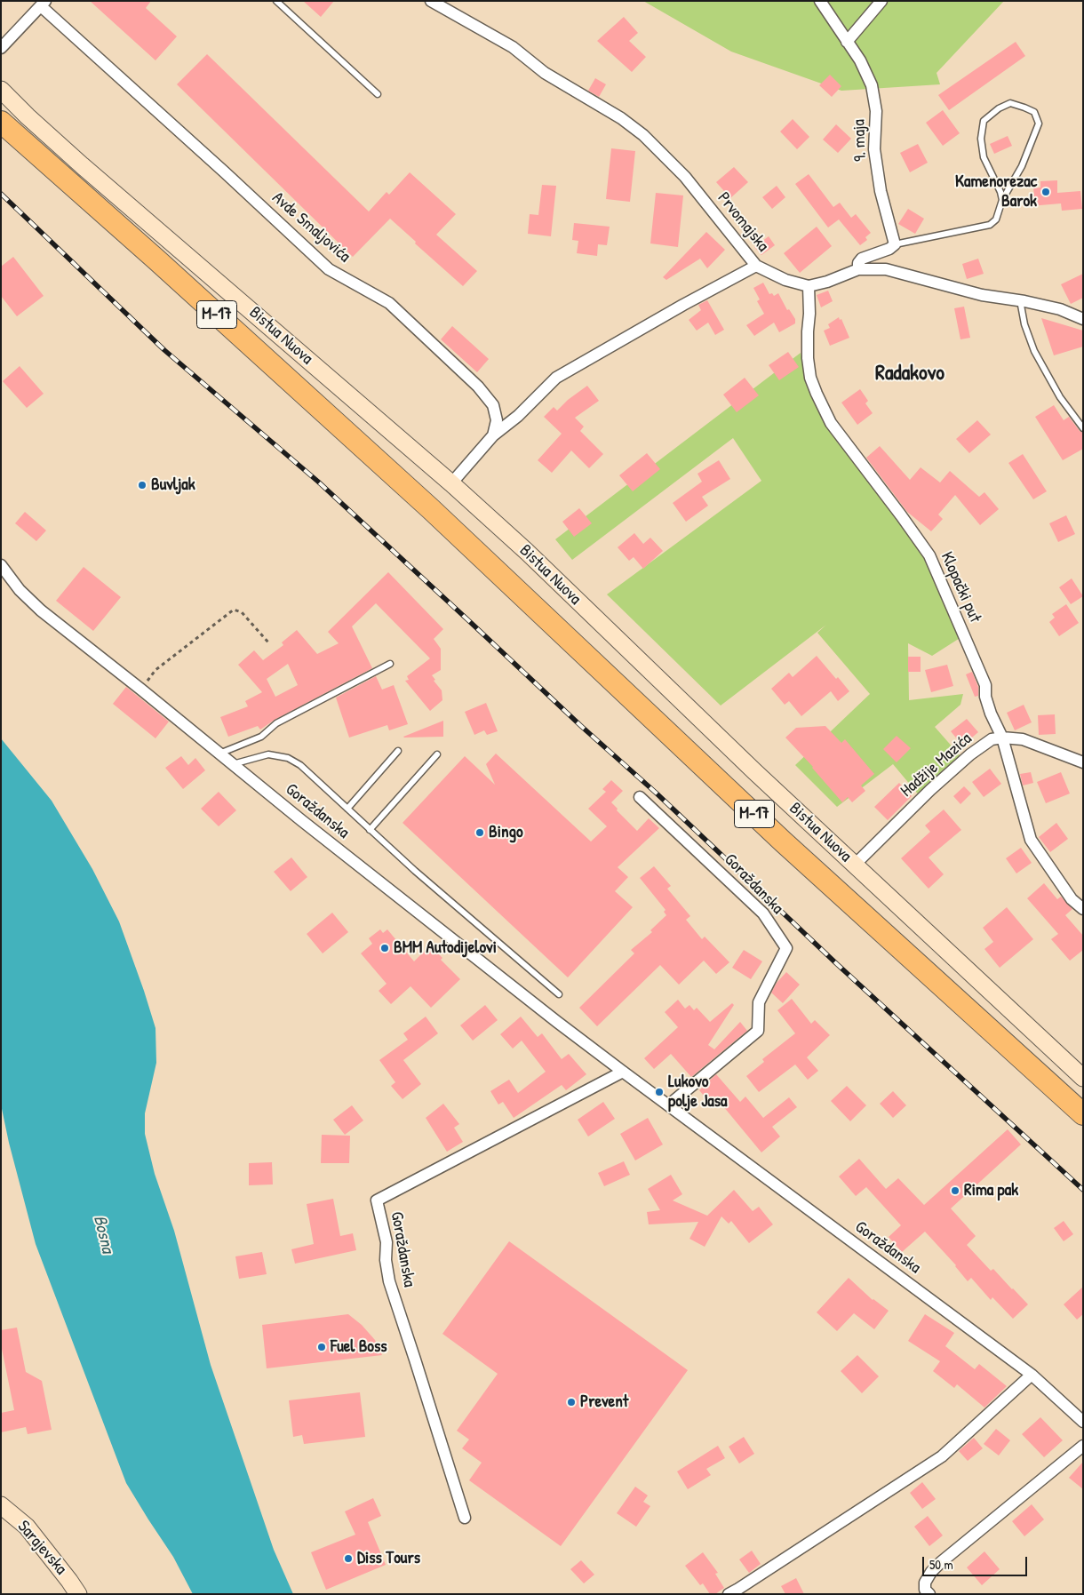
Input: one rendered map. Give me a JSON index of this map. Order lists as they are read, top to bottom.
{
  "streets": {
    "highway": ["M-17"],
    "street": [
      "9. maja",
      "Prvomajska",
      "Avde Smaljovića",
      "Bistua Nuova",
      "Klopački put",
      "Hadžije Mazića",
      "Goraždanska",
      "Sarajevska"
    ]
  },
  "crossings": [
    ["Prvomajska", "Klopački put"],
    ["Bistua Nuova", "Hadžije Mazića"],
    ["Klopački put", "Hadžije Mazića"]
  ],
  "districts": ["Radakovo"],
  "water": ["Bosna"],
  "places": [
    "Kamenorezac Barok",
    "Buvljak",
    "Bingo",
    "BMM Autodijelovi",
    "Lukovo polje Jasa",
    "Rima pak",
    "Fuel Boss",
    "Prevent",
    "Diss Tours"
  ],
  "scale_bar": "50 m"
}
